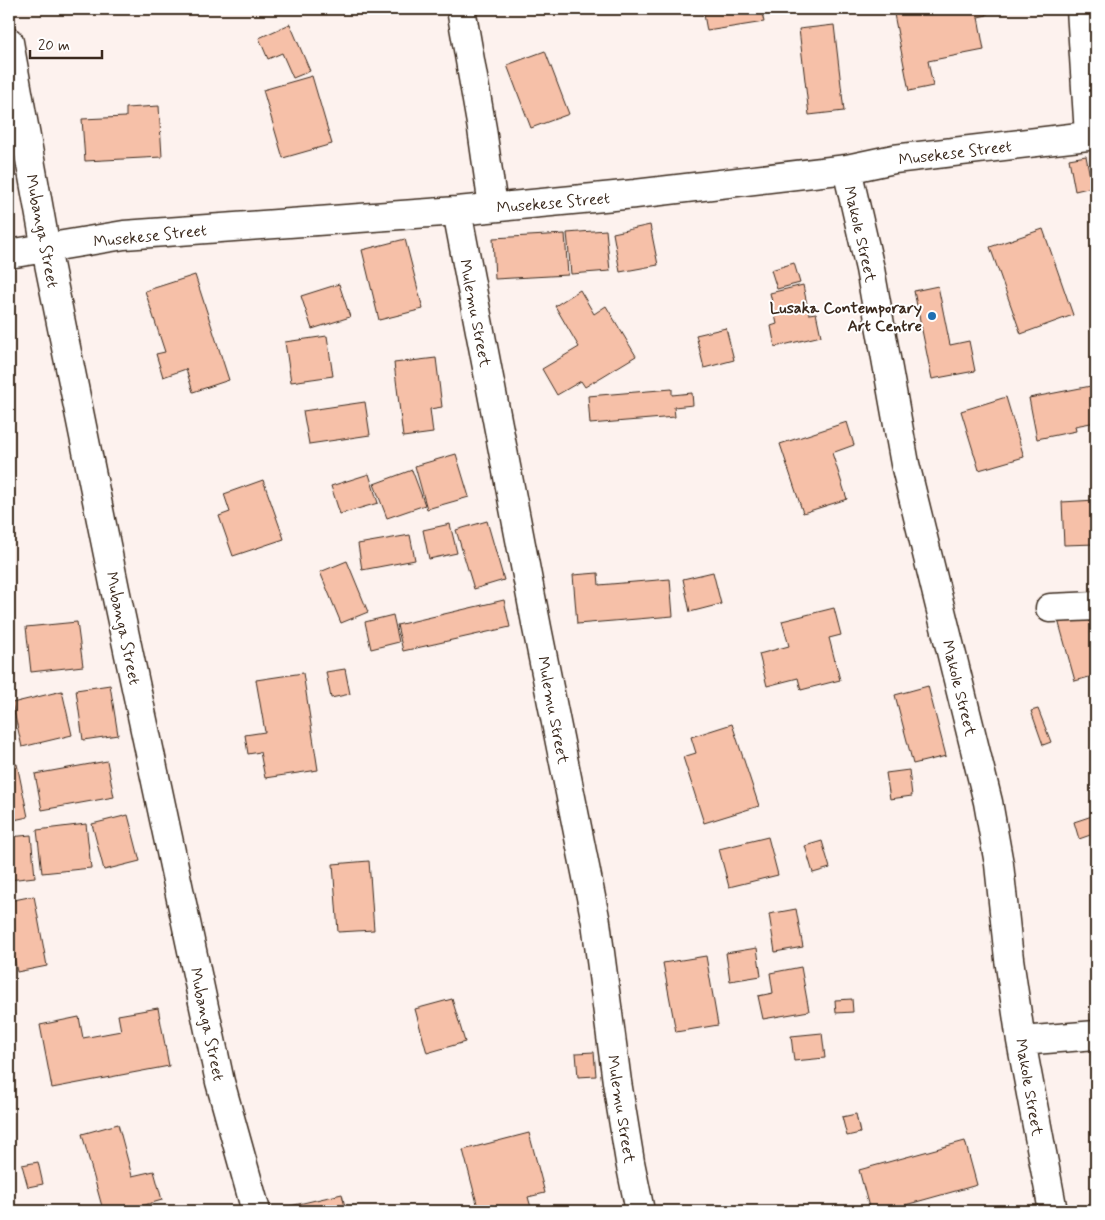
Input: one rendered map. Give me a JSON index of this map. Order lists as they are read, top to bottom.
{
  "streets": {
    "street": [
      "Musekese Street",
      "Mubanga Street",
      "Makole Street",
      "Mulemu Street"
    ]
  },
  "crossings": [
    ["Musekese Street", "Mubanga Street"],
    ["Musekese Street", "Makole Street"],
    ["Musekese Street", "Mulemu Street"]
  ],
  "places": ["Lusaka Contemporary Art Centre"],
  "scale_bar": "20 m"
}
